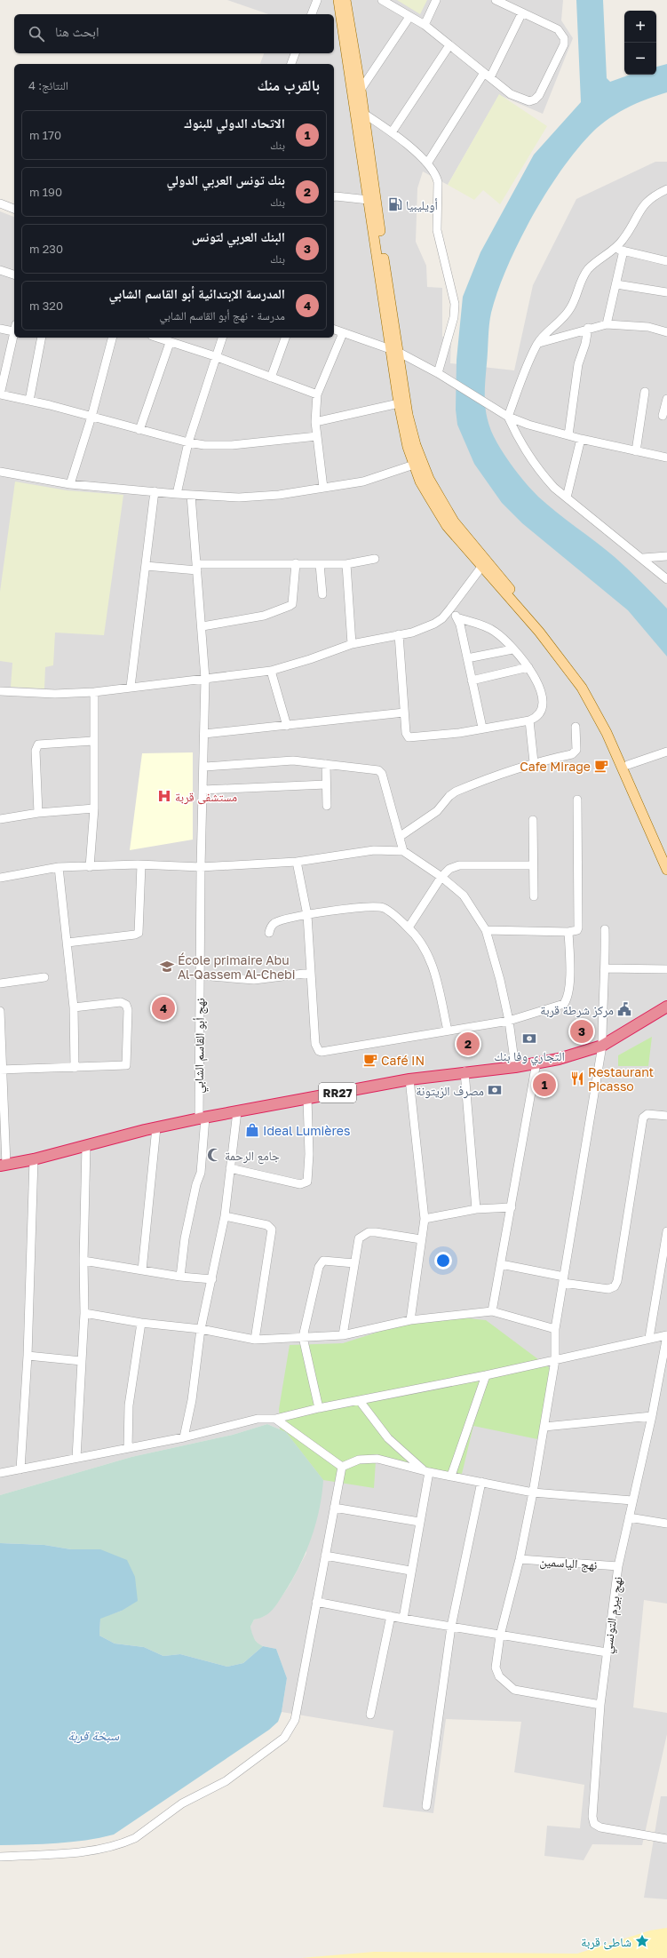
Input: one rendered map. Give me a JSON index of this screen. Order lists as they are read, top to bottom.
{
  "streets": {
    "highway": ["RR27"],
    "street": ["نهج أبو القاسم الشابي", "نهج الياسمين", "نهج بيرم التونسي"]
  },
  "crossings": [
    ["نهج أبو القاسم الشابي", "RR27"],
    ["نهج الياسمين", "نهج بيرم التونسي"]
  ],
  "water": ["سبخة قربة"],
  "places": {
    "fuel station": ["أويليبيا"],
    "cafe": ["Cafe Mirage", "Café IN"],
    "hospital": ["مستشفى قربة"],
    "school or university": ["École primaire Abu Al-Qassem Al-Chebi"],
    "public building": ["مركز شرطة قربة"],
    "bank": ["التجاري وفا بنك", "مصرف الزيتونة"],
    "restaurant": ["Restaurant Picasso"],
    "shop": ["Ideal Lumières"],
    "mosque": ["جامع الرحمة"],
    "place": ["شاطئ قربة"]
  },
  "page": {
    "map_buttons": ["+", "−"],
    "search": "ابحث هنا",
    "heading": ["بالقرب منك", "النتائج: 4"],
    "list": [
      {
        "mark": "1",
        "name": "الاتحاد الدولي للبنوك",
        "note": "بنك",
        "value": "170 m"
      },
      {
        "mark": "2",
        "name": "بنك تونس العربي الدولي",
        "note": "بنك",
        "value": "190 m"
      },
      {
        "mark": "3",
        "name": "البنك العربي لتونس",
        "note": "بنك",
        "value": "230 m"
      },
      {
        "mark": "4",
        "name": "المدرسة الإبتدائية أبو القاسم الشابي",
        "note": "مدرسة · نهج أبو القاسم الشابي",
        "value": "320 m"
      }
    ],
    "pins": [
      "4",
      "3",
      "2",
      "1"
    ]
  }
}
